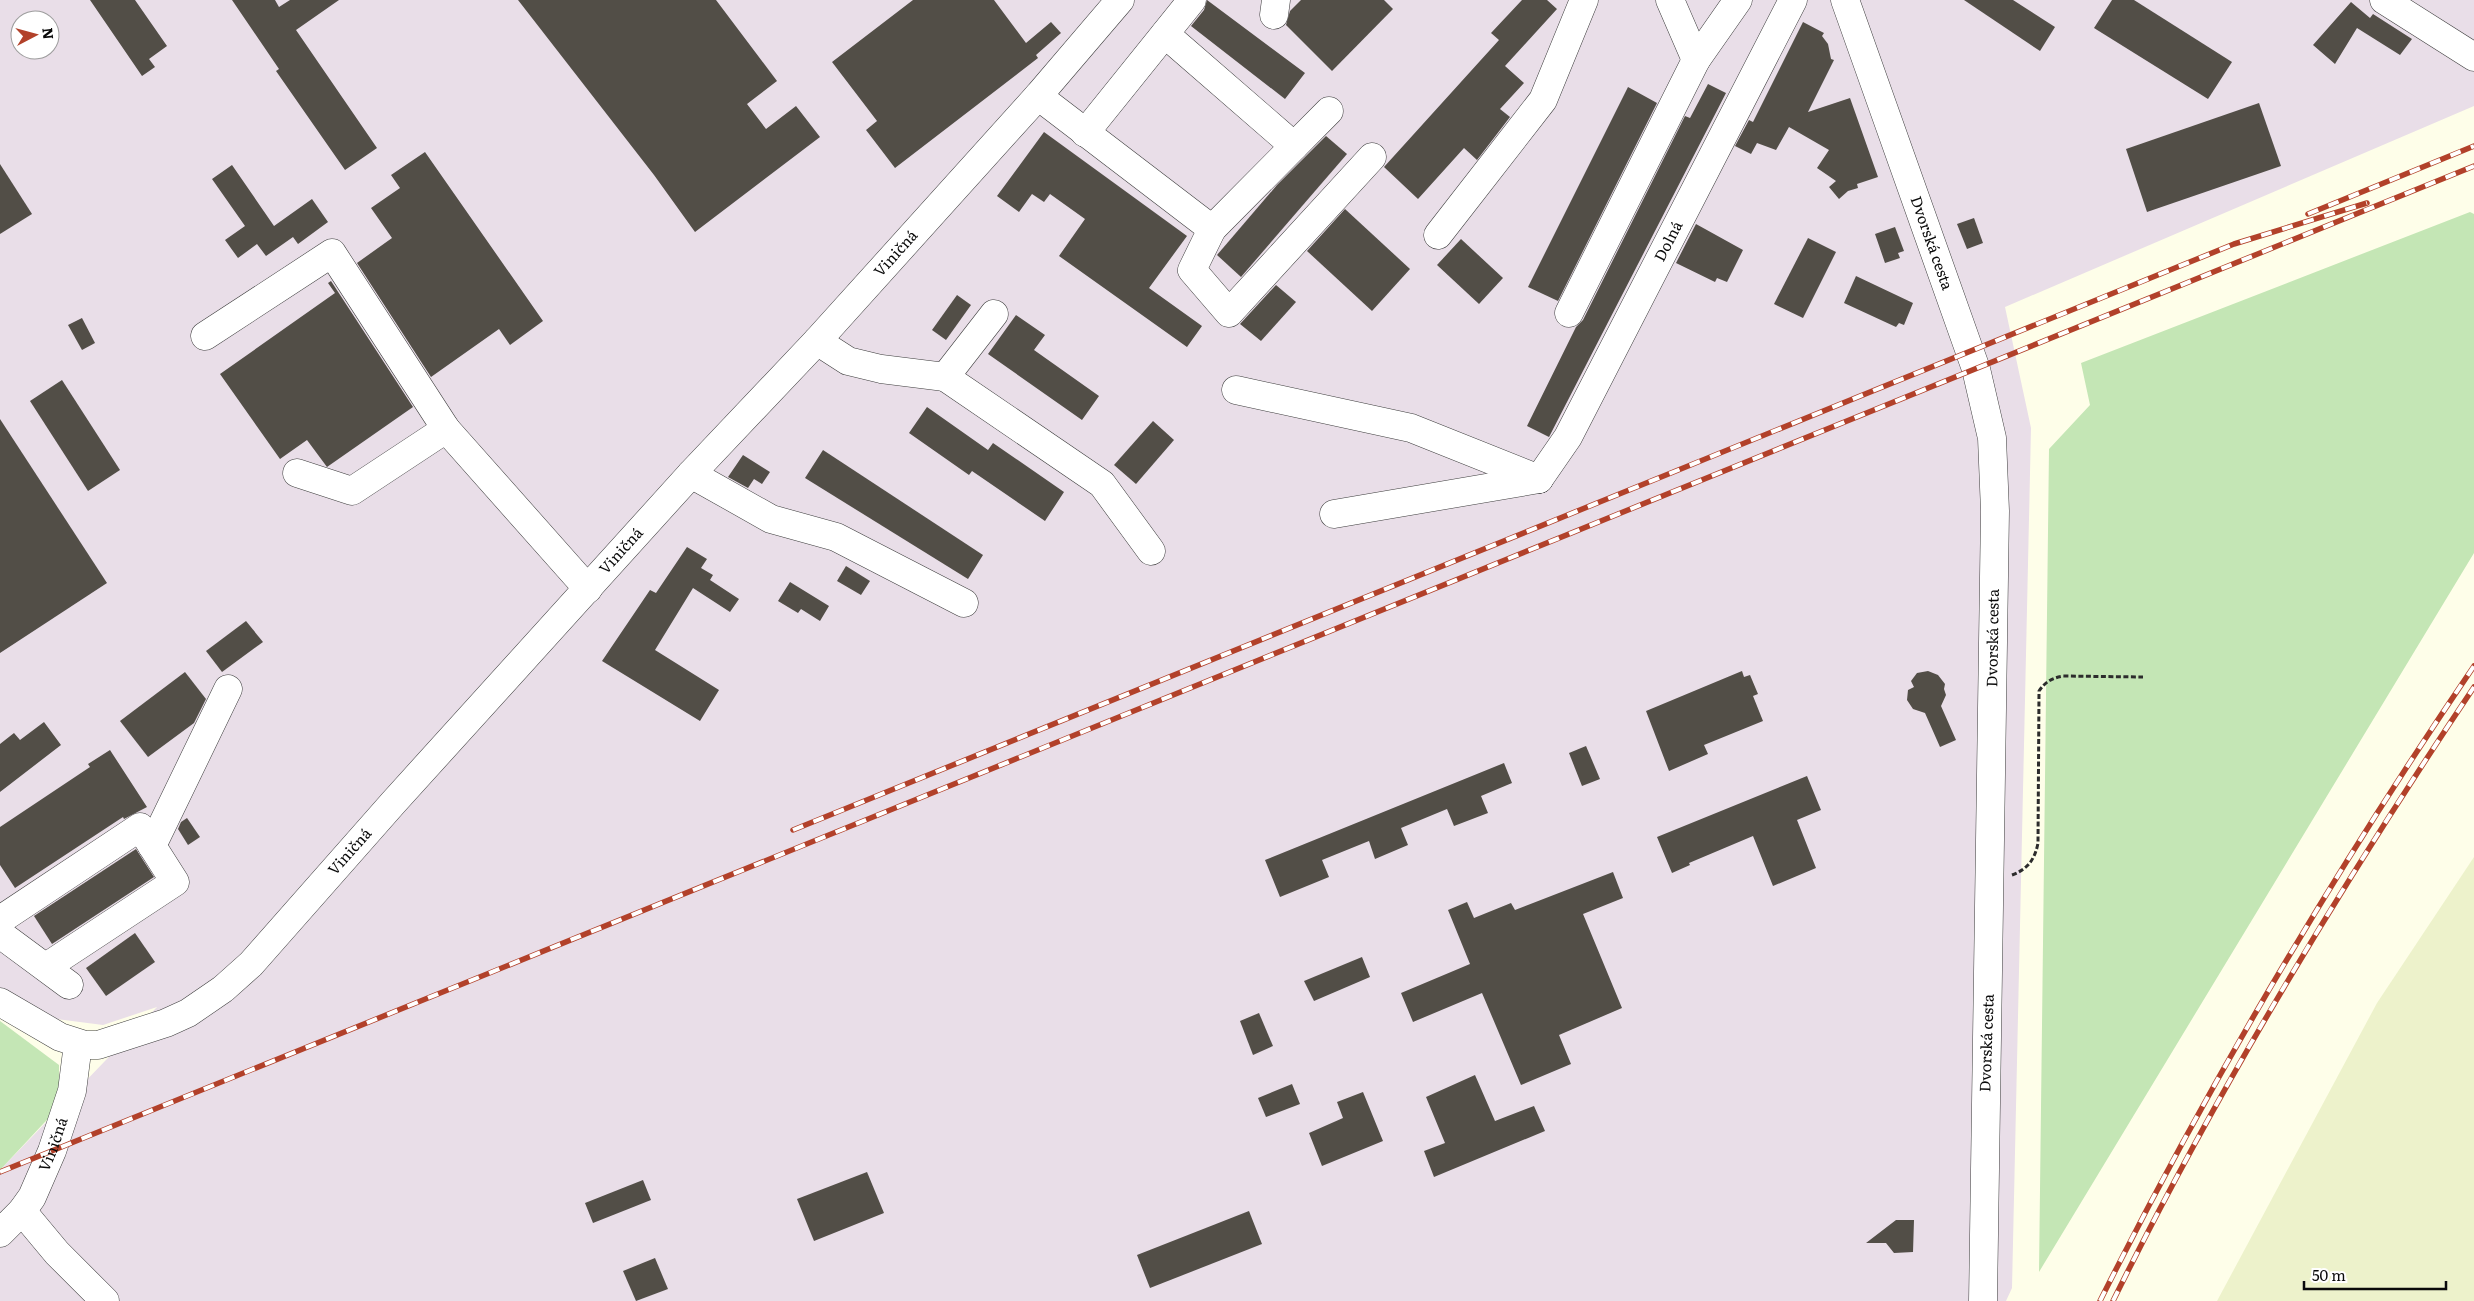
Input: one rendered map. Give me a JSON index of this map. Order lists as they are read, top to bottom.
{
  "streets": {
    "street": ["Dolná", "Dvorská cesta", "Viničná"]
  },
  "scale_bar": "50 m",
  "north": "right"
}
